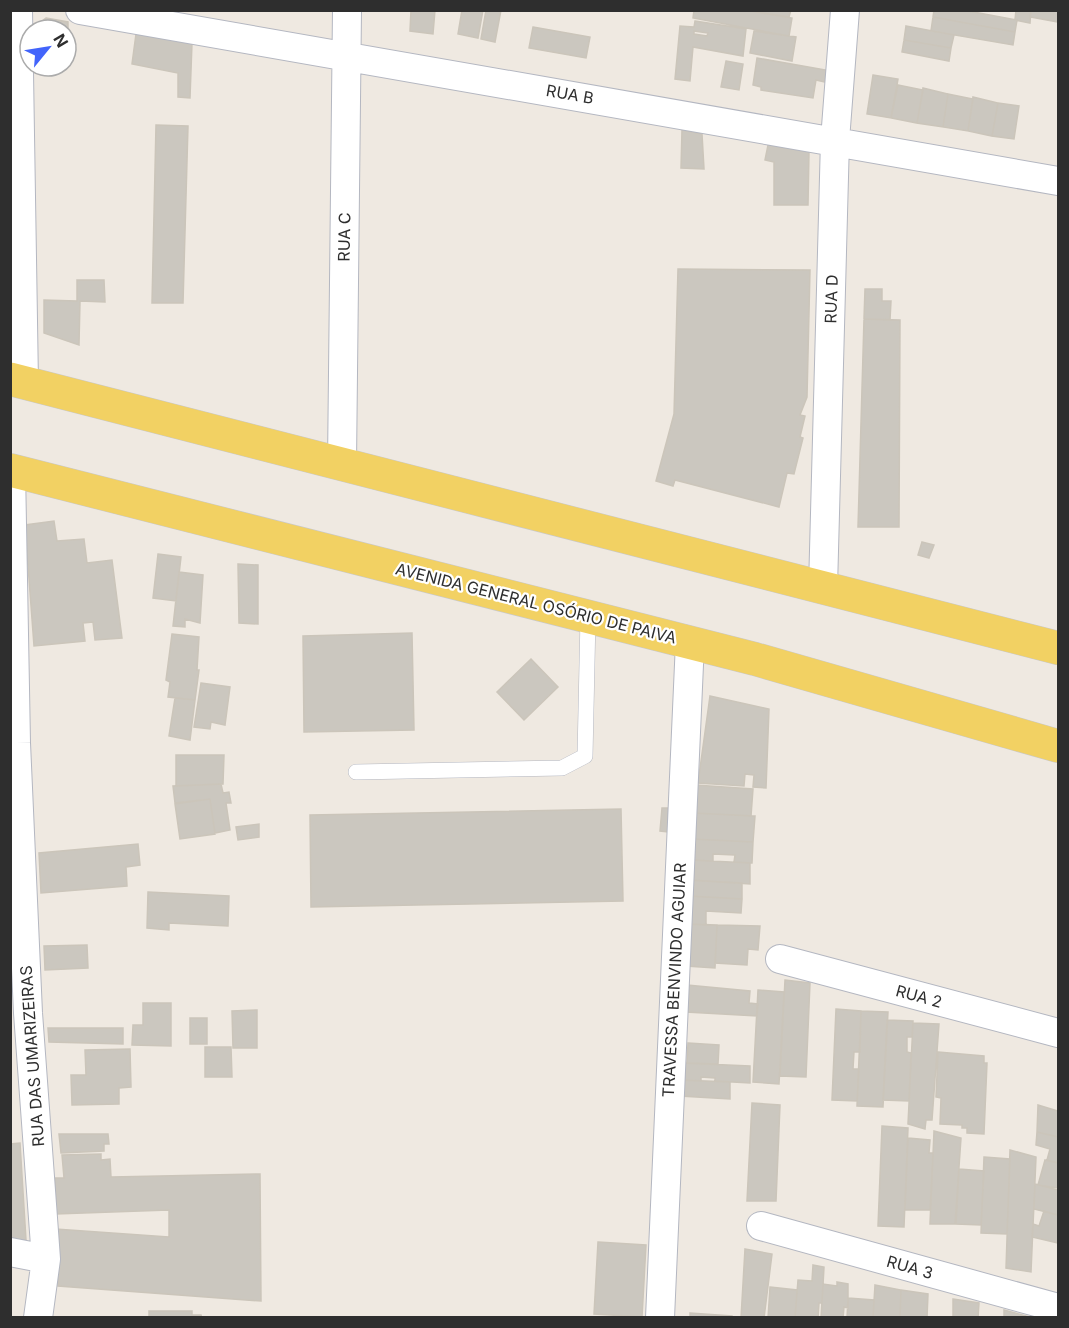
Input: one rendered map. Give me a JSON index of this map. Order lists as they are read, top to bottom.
{
  "streets": {
    "main road": ["AVENIDA GENERAL OSÓRIO DE PAIVA"],
    "street": [
      "RUA B",
      "RUA C",
      "RUA D",
      "TRAVESSA BENVINDO AGUIAR",
      "RUA 2",
      "RUA DAS UMARIZEIRAS",
      "RUA 3"
    ]
  },
  "crossings": [
    ["RUA B", "RUA C"],
    ["RUA B", "RUA D"],
    ["AVENIDA GENERAL OSÓRIO DE PAIVA", "TRAVESSA BENVINDO AGUIAR"],
    ["AVENIDA GENERAL OSÓRIO DE PAIVA", "RUA DAS UMARIZEIRAS"]
  ],
  "north": "top right"
}
